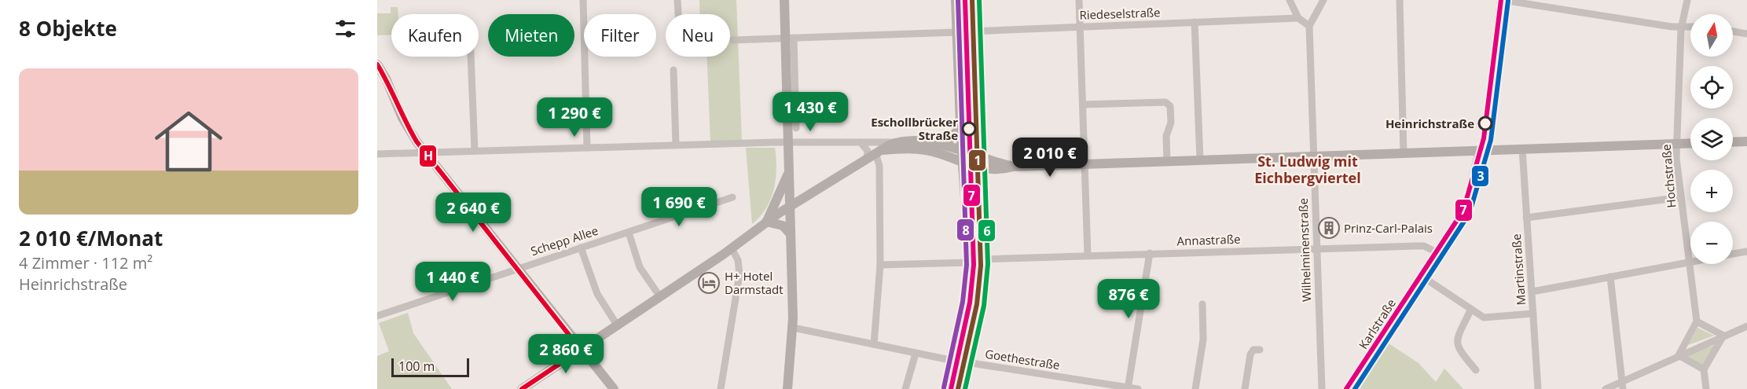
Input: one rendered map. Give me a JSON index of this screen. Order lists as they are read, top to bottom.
{
  "streets": {
    "main road": ["Karlstraße"],
    "street": [
      "Riedeselstraße",
      "Hochstraße",
      "Annastraße",
      "Schepp Allee",
      "Wilhelminenstraße",
      "Martinstraße",
      "Goethestraße"
    ]
  },
  "crossings": [
    ["Annastraße", "Wilhelminenstraße"],
    ["Annastraße", "Karlstraße"]
  ],
  "districts": ["St. Ludwig mit Eichbergviertel"],
  "places": {
    "other": ["Heinrichstraße", "Eschollbrücker Straße"],
    "building": ["Prinz-Carl-Palais"],
    "hotel": ["H+ Hotel Darmstadt"]
  },
  "lines": [
    "transit line 7",
    "tram line 1",
    "tram line 8",
    "transit line 6",
    "transit line 3",
    "transit line H"
  ],
  "scale_bar": "100 m",
  "north": "top",
  "page": {
    "heading": "8 Objekte",
    "map_buttons": ["+", "−"],
    "chip": [
      "Kaufen",
      "Mieten",
      "Filter",
      "Neu"
    ],
    "list": [
      {
        "name": "2 010 €/Monat",
        "note": "4 Zimmer · 112 m² · Heinrichstraße"
      }
    ],
    "price": [
      "1 430 €",
      "1 290 €",
      "2 010 €",
      "1 690 €",
      "2 640 €",
      "1 440 €",
      "876 €",
      "2 860 €"
    ],
    "scale": "100 m"
  }
}
